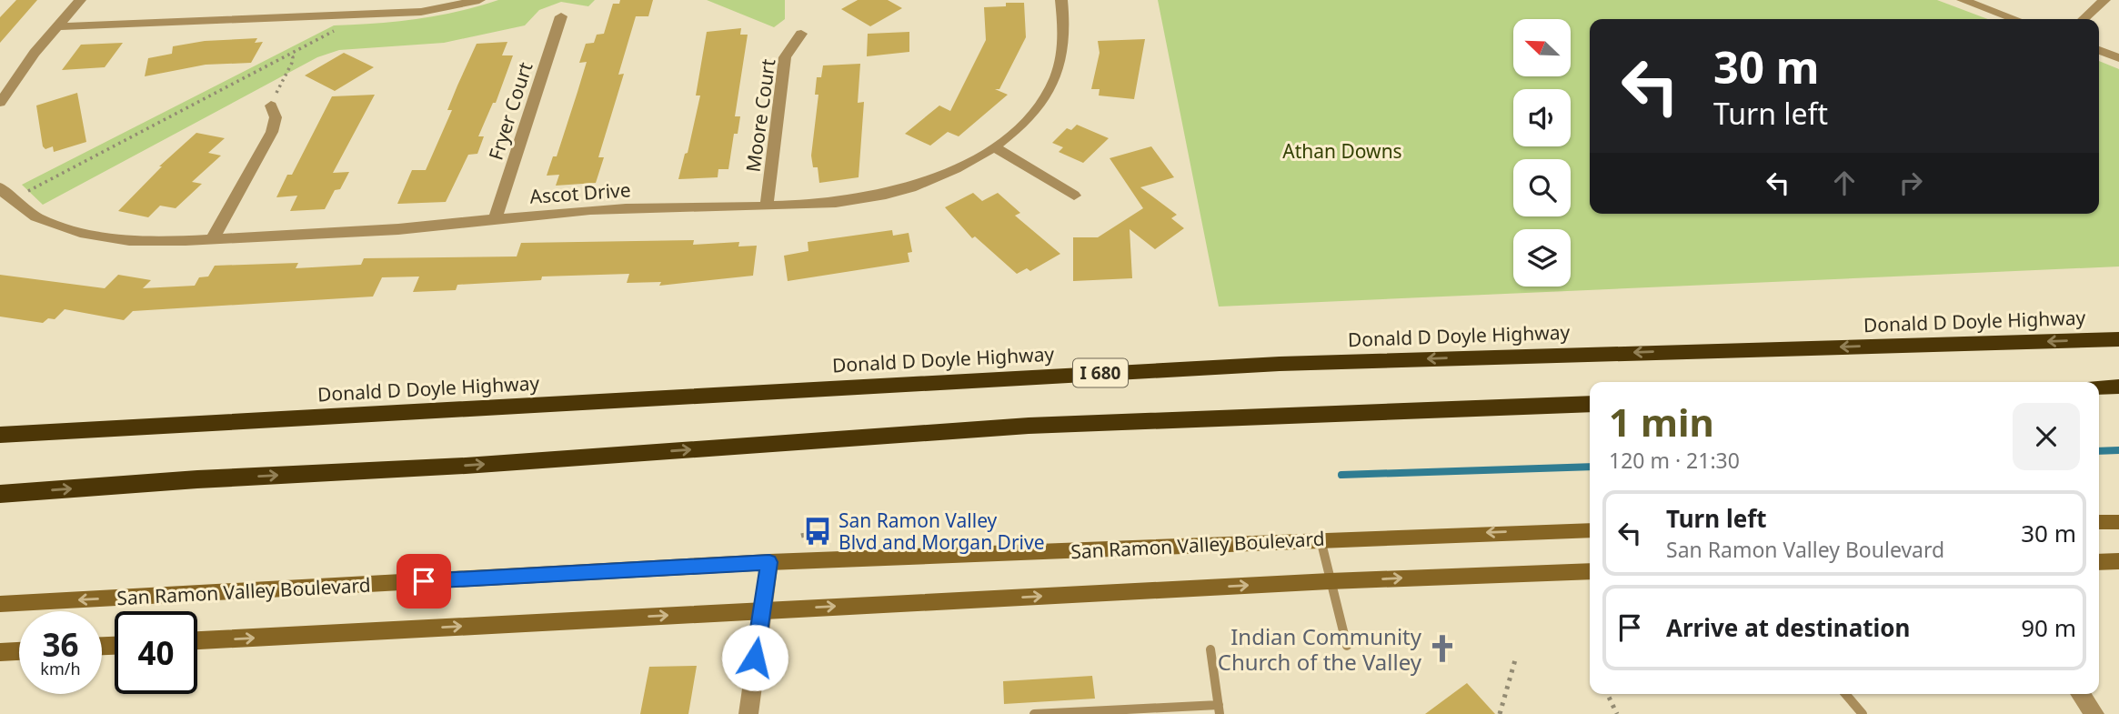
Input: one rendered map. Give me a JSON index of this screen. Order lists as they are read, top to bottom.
{
  "streets": {
    "highway": ["Donald D Doyle Highway", "I 680"],
    "main road": ["San Ramon Valley Boulevard"],
    "street": ["Fryer Court", "Moore Court", "Ascot Drive"]
  },
  "crossings": [
    ["Fryer Court", "Ascot Drive"],
    ["Moore Court", "Ascot Drive"]
  ],
  "parks": ["Athan Downs"],
  "places": {
    "bus stop": ["San Ramon Valley Blvd and Morgan Drive"],
    "church": ["Indian Community Church of the Valley"]
  },
  "north": "top left",
  "page": {
    "turn": ["30 m", "Turn left"],
    "heading": ["1 min", "120 m · 21:30"],
    "list": [
      {
        "name": "Turn left",
        "note": "San Ramon Valley Boulevard",
        "value": "30 m"
      },
      {
        "name": "Arrive at destination",
        "value": "90 m"
      }
    ],
    "speed": "36 km/h",
    "limit": "40"
  }
}
